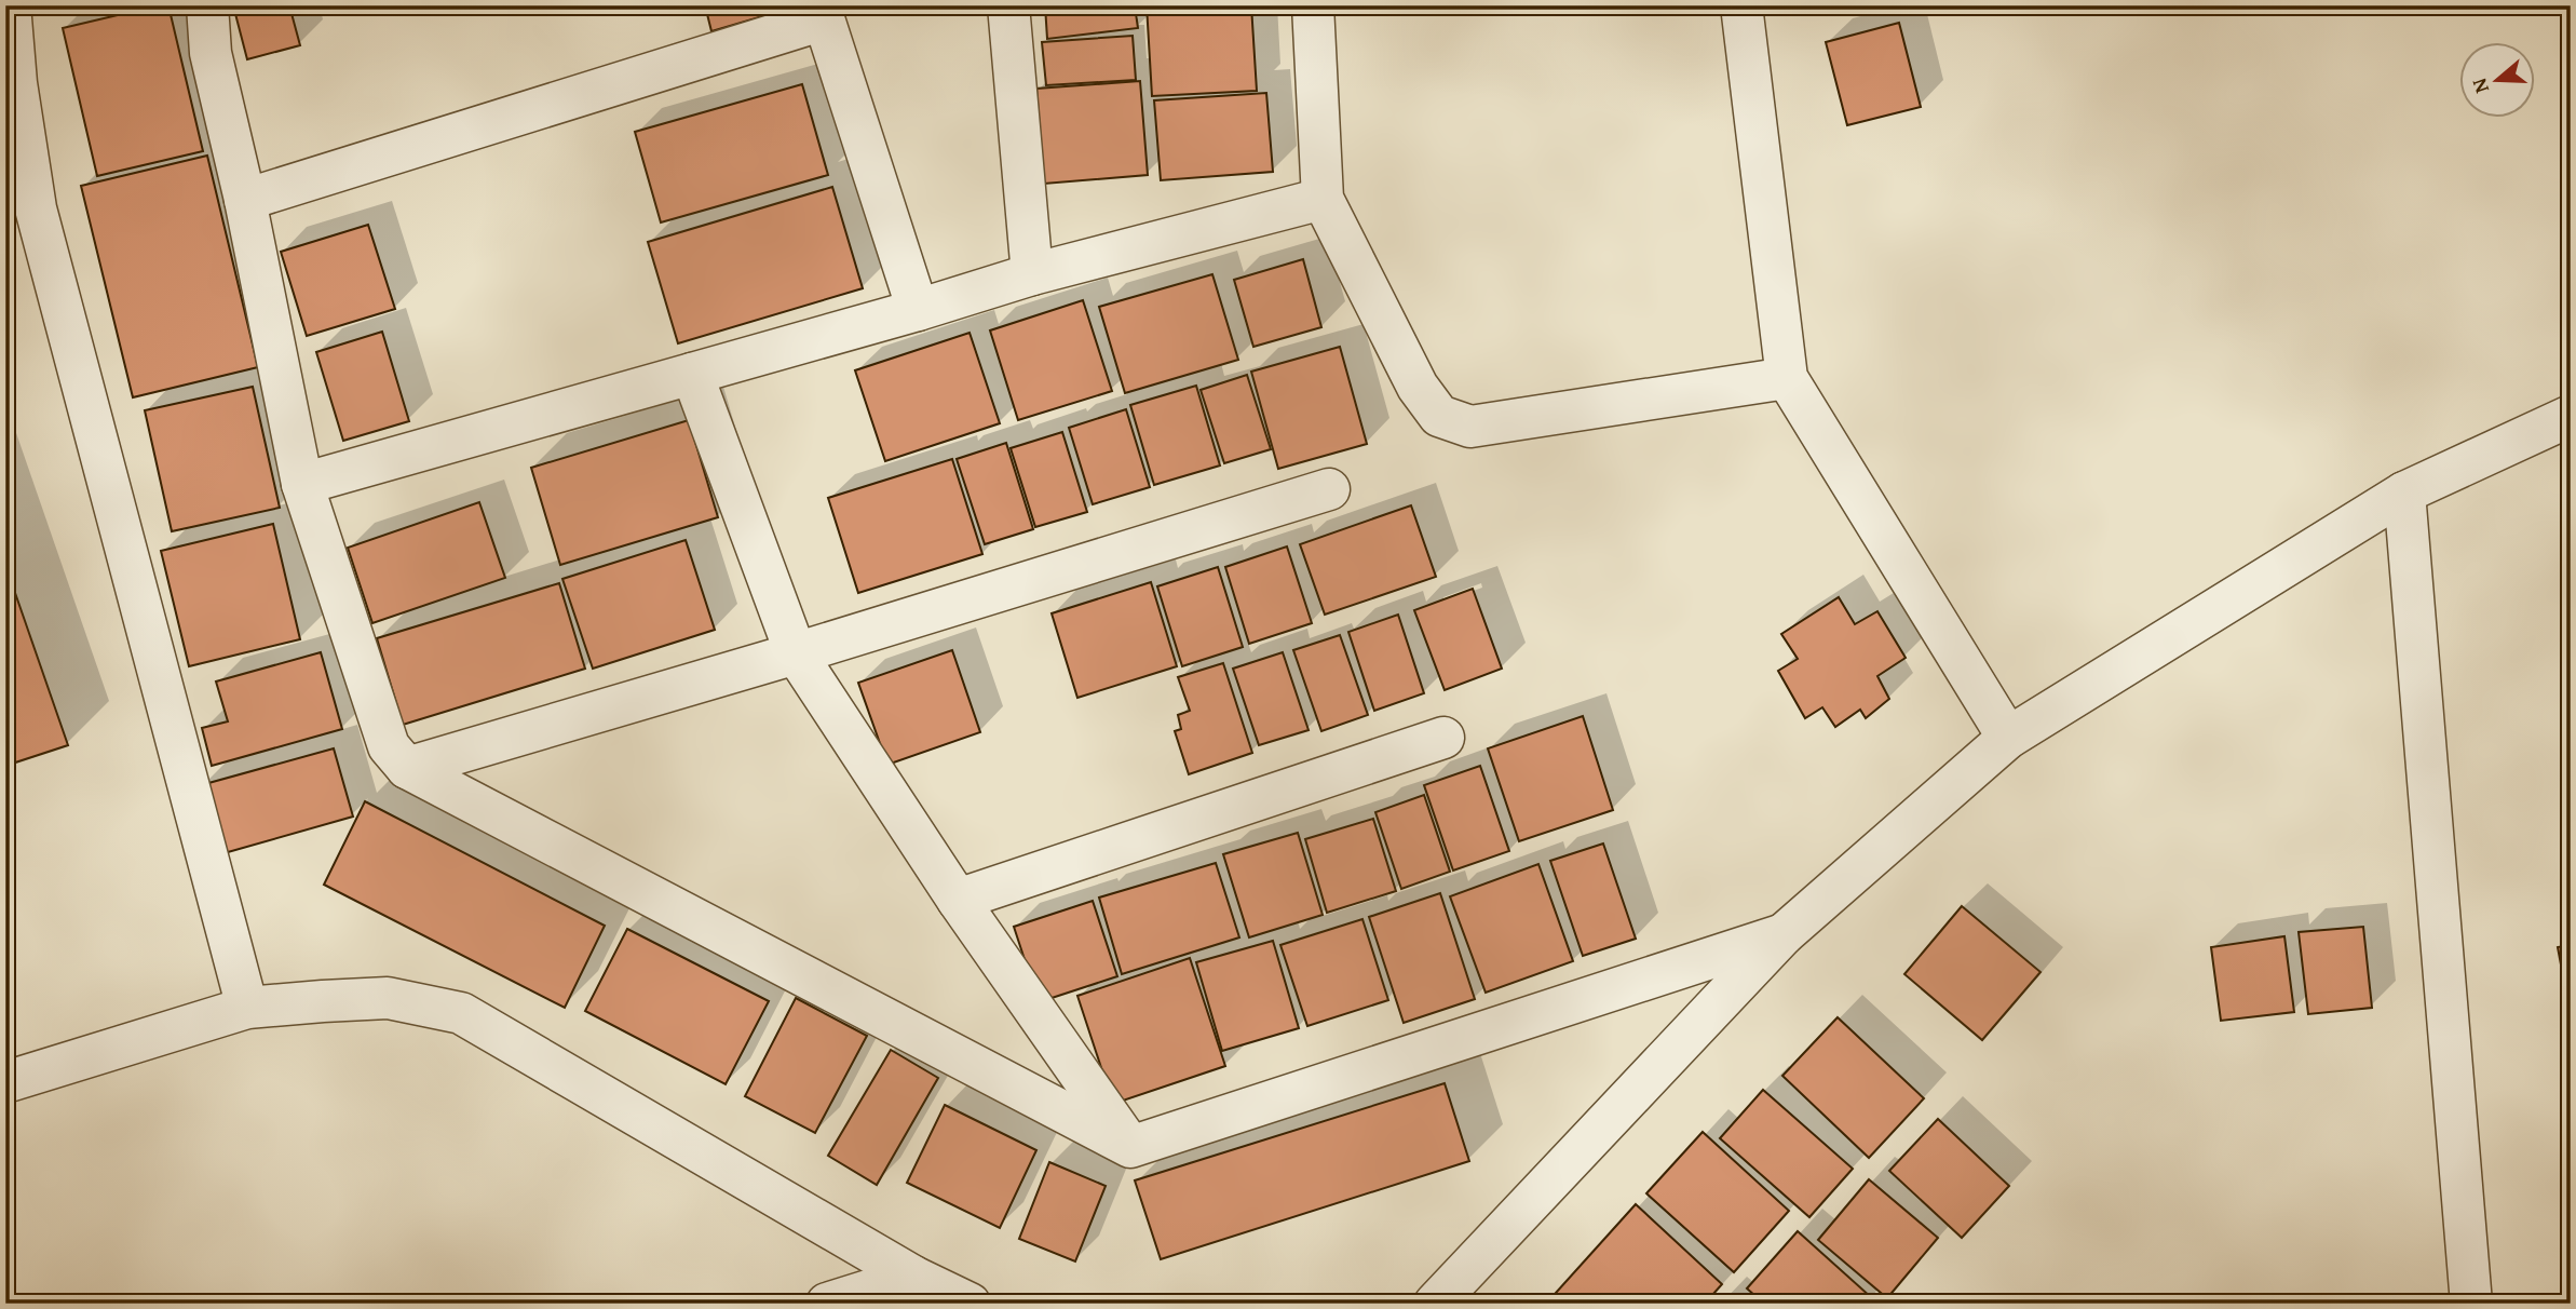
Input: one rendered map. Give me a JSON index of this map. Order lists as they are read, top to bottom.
{
  "north": "left"
}
